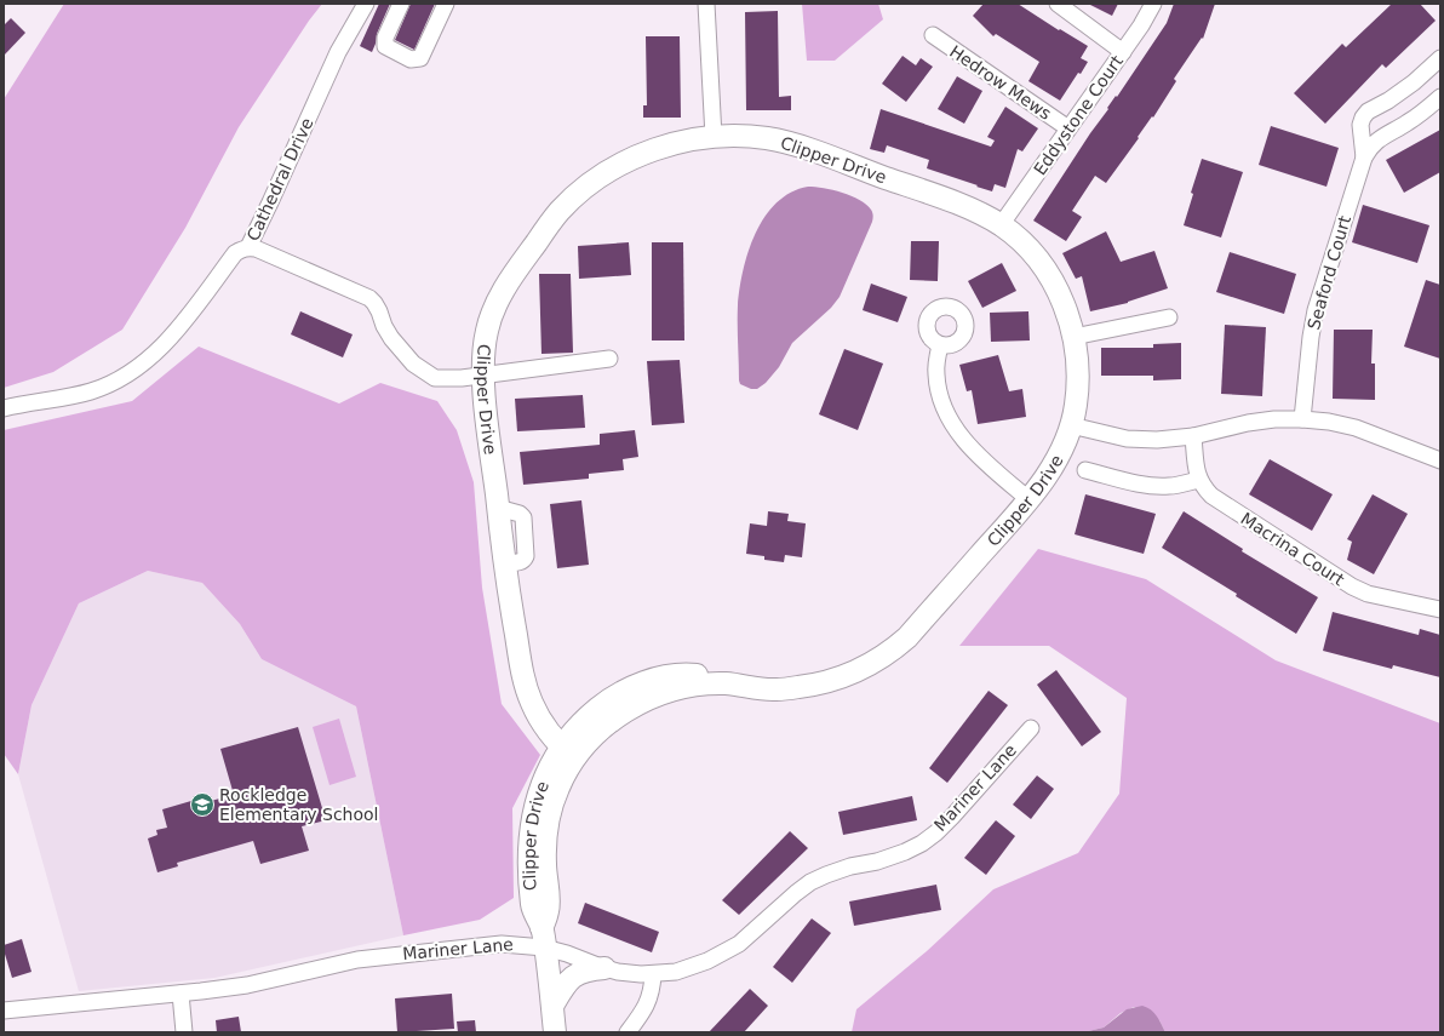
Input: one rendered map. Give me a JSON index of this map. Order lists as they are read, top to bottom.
{
  "streets": {
    "street": [
      "Hedrow Mews",
      "Eddystone Court",
      "Clipper Drive",
      "Cathedral Drive",
      "Seaford Court",
      "Macrina Court",
      "Mariner Lane"
    ]
  },
  "crossings": [
    ["Hedrow Mews", "Eddystone Court"],
    ["Eddystone Court", "Clipper Drive"],
    ["Clipper Drive", "Cathedral Drive"],
    ["Clipper Drive", "Mariner Lane"]
  ],
  "places": {
    "school or university": ["Rockledge Elementary School"]
  }
}
